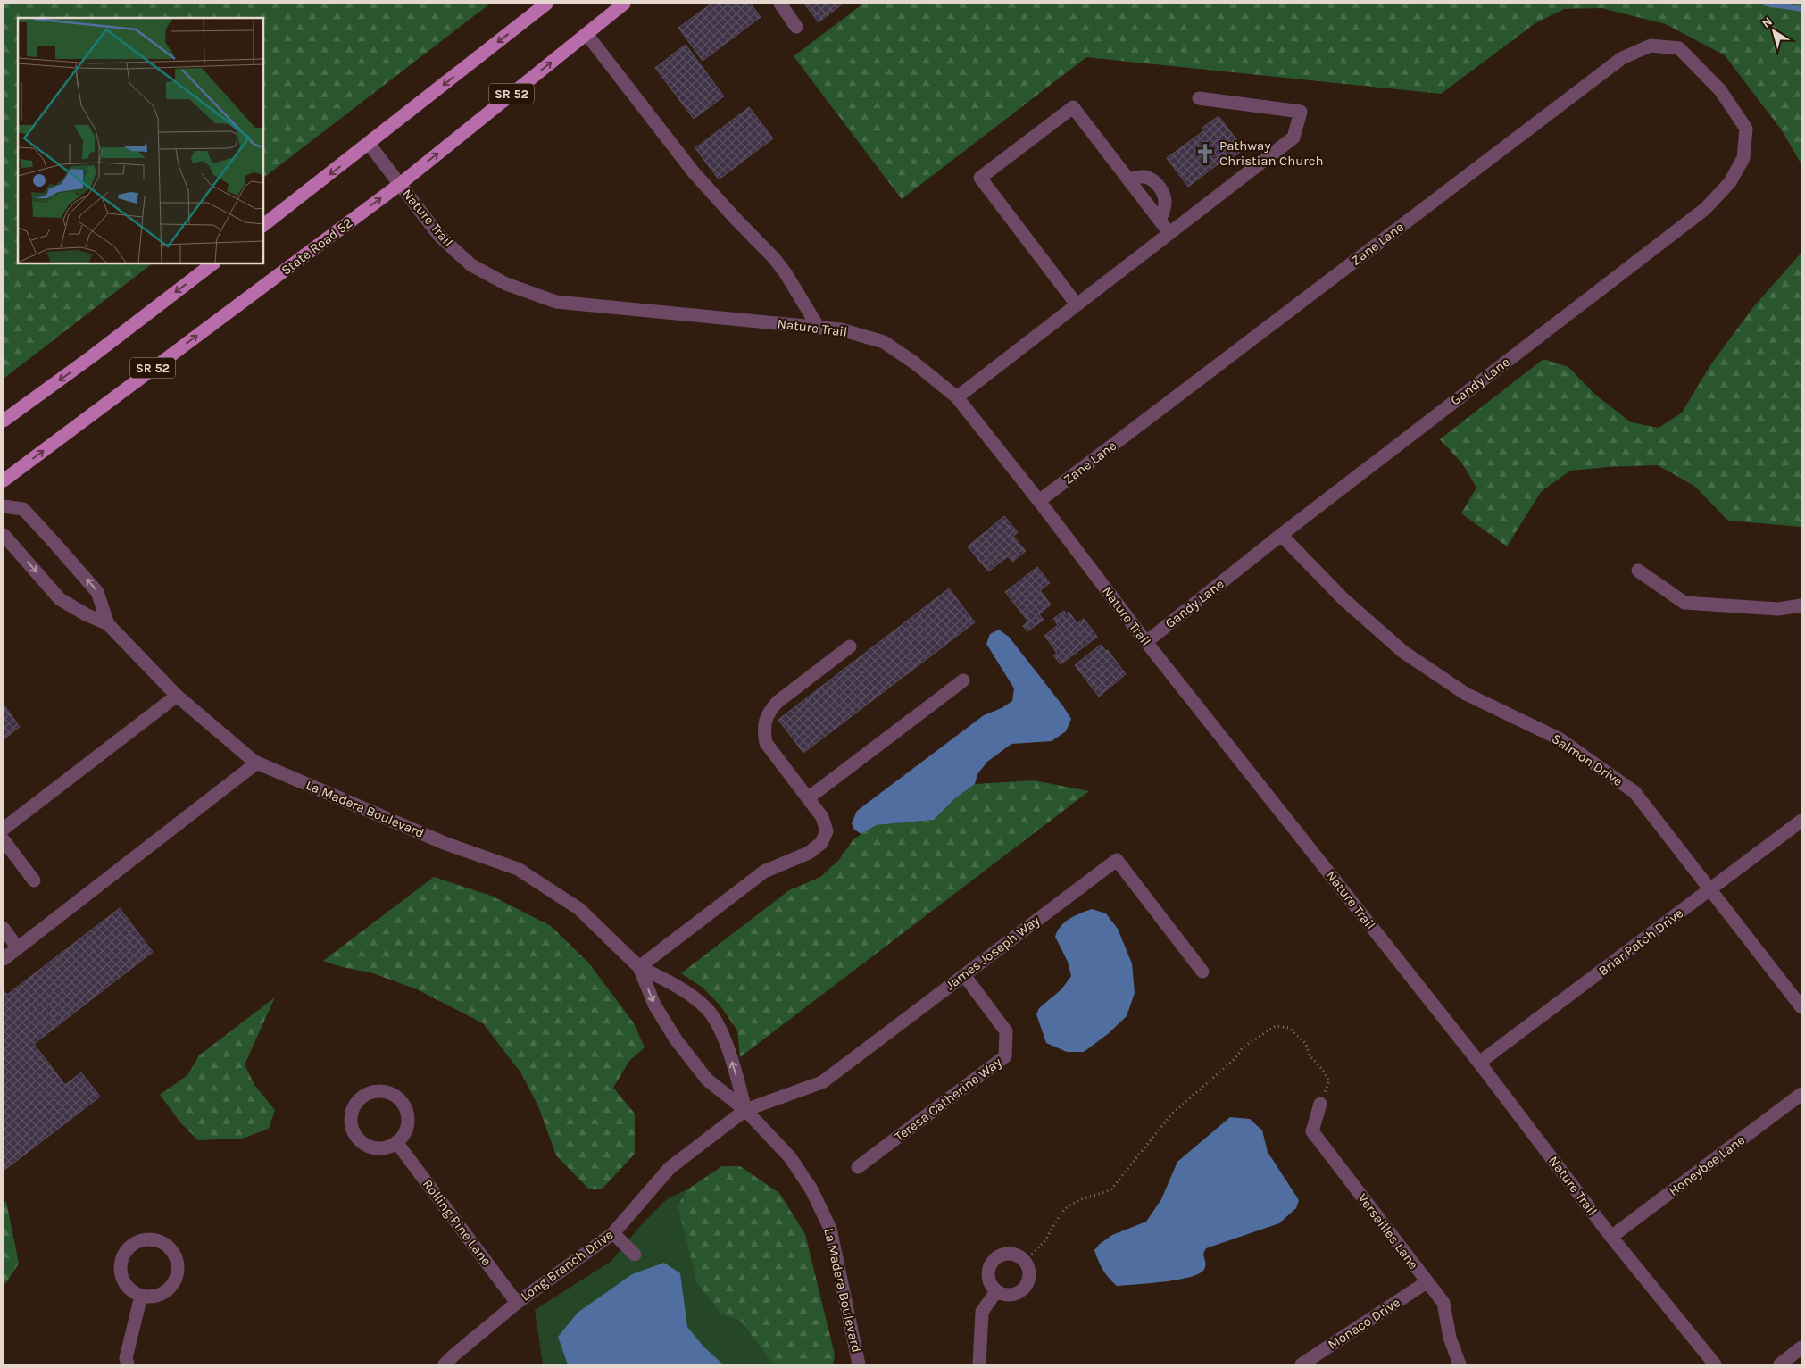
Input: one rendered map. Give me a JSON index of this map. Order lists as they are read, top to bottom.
{
  "streets": {
    "main road": ["SR 52", "State Road 52"],
    "street": [
      "Nature Trail",
      "Zane Lane",
      "Gandy Lane",
      "Salmon Drive",
      "La Madera Boulevard",
      "Briar Patch Drive",
      "James Joseph Way",
      "Teresa Catherine Way",
      "Honeybee Lane",
      "Rolling Pine Lane",
      "Versailles Lane",
      "Long Branch Drive",
      "Monaco Drive"
    ]
  },
  "crossings": [
    ["Nature Trail", "Zane Lane"],
    ["Nature Trail", "State Road 52"],
    ["Nature Trail", "Gandy Lane"],
    ["Nature Trail", "Briar Patch Drive"],
    ["Nature Trail", "Honeybee Lane"],
    ["Zane Lane", "Gandy Lane"],
    ["Gandy Lane", "Salmon Drive"],
    ["Salmon Drive", "Briar Patch Drive"],
    ["La Madera Boulevard", "James Joseph Way"],
    ["La Madera Boulevard", "Long Branch Drive"],
    ["James Joseph Way", "Teresa Catherine Way"],
    ["James Joseph Way", "Long Branch Drive"],
    ["Rolling Pine Lane", "Long Branch Drive"],
    ["Versailles Lane", "Monaco Drive"]
  ],
  "places": {
    "church": ["Pathway Christian Church"]
  },
  "north": "top left"
}
